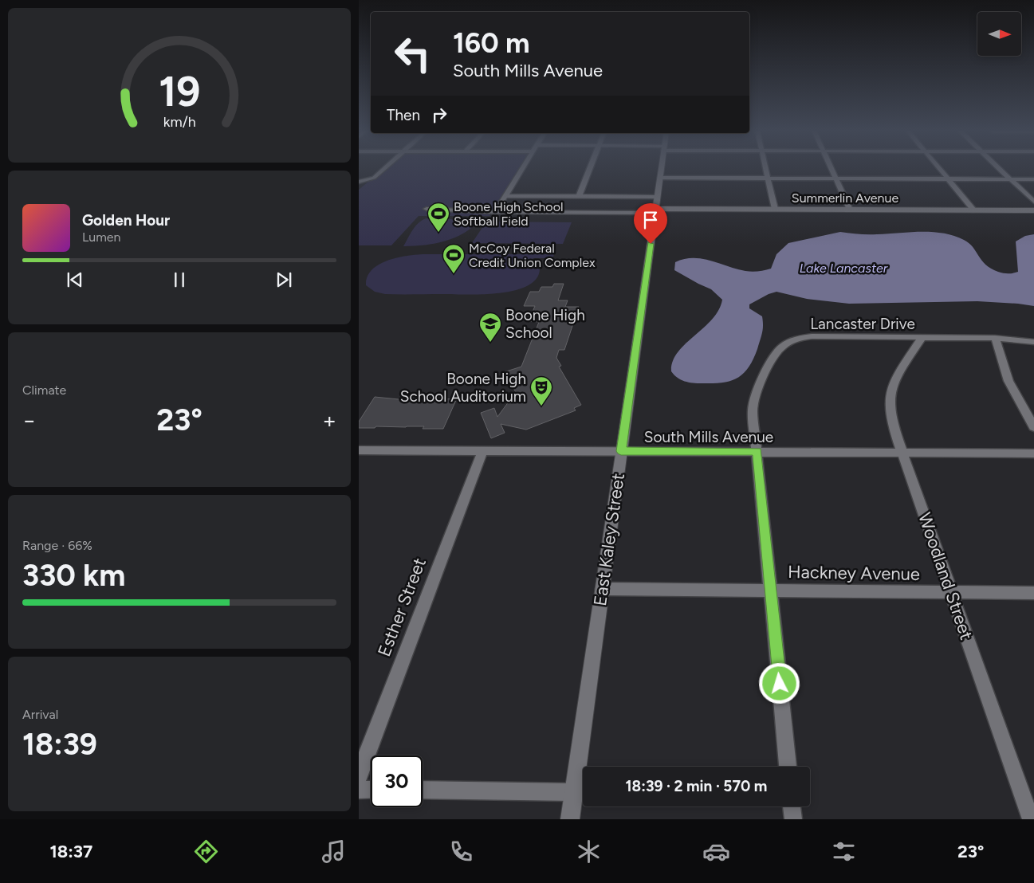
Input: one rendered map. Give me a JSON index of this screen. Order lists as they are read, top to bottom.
{
  "streets": {
    "street": [
      "Summerlin Avenue",
      "Lancaster Drive",
      "South Mills Avenue",
      "East Kaley Street",
      "Hackney Avenue",
      "Woodland Street",
      "Esther Street"
    ]
  },
  "crossings": [
    ["Summerlin Avenue", "East Kaley Street"],
    ["Lancaster Drive", "South Mills Avenue"],
    ["Lancaster Drive", "Hackney Avenue"],
    ["Lancaster Drive", "Woodland Street"],
    ["South Mills Avenue", "East Kaley Street"],
    ["South Mills Avenue", "Woodland Street"],
    ["South Mills Avenue", "Esther Street"],
    ["East Kaley Street", "Hackney Avenue"],
    ["Hackney Avenue", "Woodland Street"]
  ],
  "water": ["Lake Lancaster"],
  "places": {
    "sports": ["Boone High School Softball Field", "McCoy Federal Credit Union Complex"],
    "school or university": ["Boone High School"],
    "theatre": ["Boone High School Auditorium"]
  },
  "north": "right",
  "page": {
    "turn": ["160 m", "South Mills Avenue"],
    "then": "Then",
    "song": ["Golden Hour", "Lumen"],
    "tile": [
      "Climate",
      ["Range · 66%", "330 km"],
      ["Arrival", "18:39"]
    ],
    "heat": ["−", "23°", "+"],
    "limit": "30",
    "trip": "18:39 · 2 min · 570 m",
    "tabs": ["18:37", "23°"],
    "gauge": ["19", "km/h"]
  }
}
